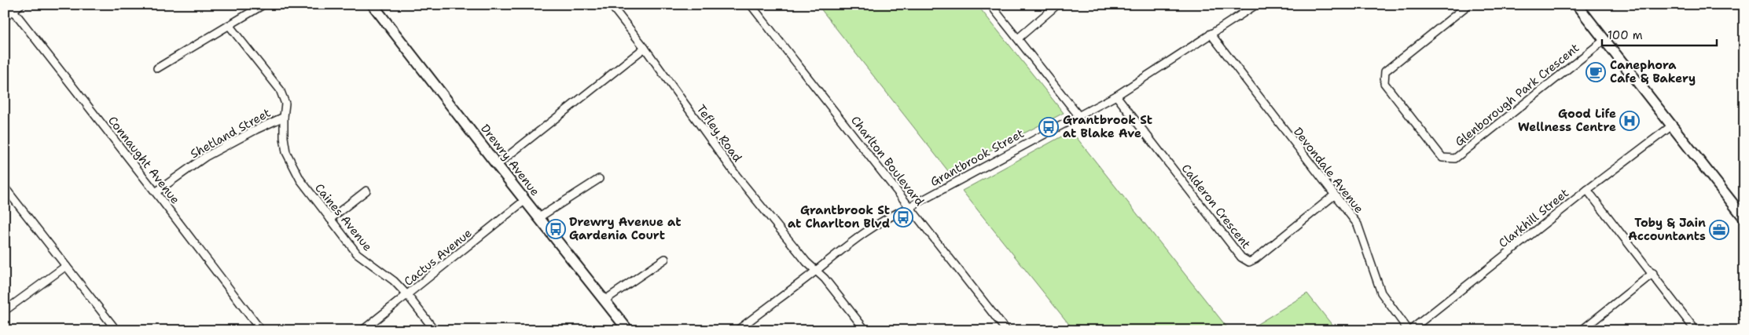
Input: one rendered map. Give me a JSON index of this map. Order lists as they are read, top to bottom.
{
  "streets": {
    "street": [
      "Glenborough Park Crescent",
      "Shetland Street",
      "Tefley Road",
      "Grantbrook Street",
      "Connaught Avenue",
      "Drewry Avenue",
      "Charlton Boulevard",
      "Devondale Avenue",
      "Calderon Crescent",
      "Caines Avenue",
      "Clarkhill Street",
      "Cactus Avenue"
    ]
  },
  "crossings": [
    ["Shetland Street", "Connaught Avenue"],
    ["Shetland Street", "Caines Avenue"],
    ["Tefley Road", "Grantbrook Street"],
    ["Grantbrook Street", "Charlton Boulevard"],
    ["Grantbrook Street", "Devondale Avenue"],
    ["Grantbrook Street", "Calderon Crescent"],
    ["Drewry Avenue", "Cactus Avenue"],
    ["Devondale Avenue", "Calderon Crescent"],
    ["Devondale Avenue", "Clarkhill Street"],
    ["Caines Avenue", "Cactus Avenue"]
  ],
  "places": {
    "cafe": ["Canephora Cafe & Bakery"],
    "hospital": ["Good Life Wellness Centre"],
    "bus stop": ["Grantbrook St at Blake Ave", "Grantbrook St at Charlton Blvd", "Drewry Avenue at Gardenia Court"],
    "office": ["Toby & Jain Accountants"]
  },
  "scale_bar": "100 m"
}
